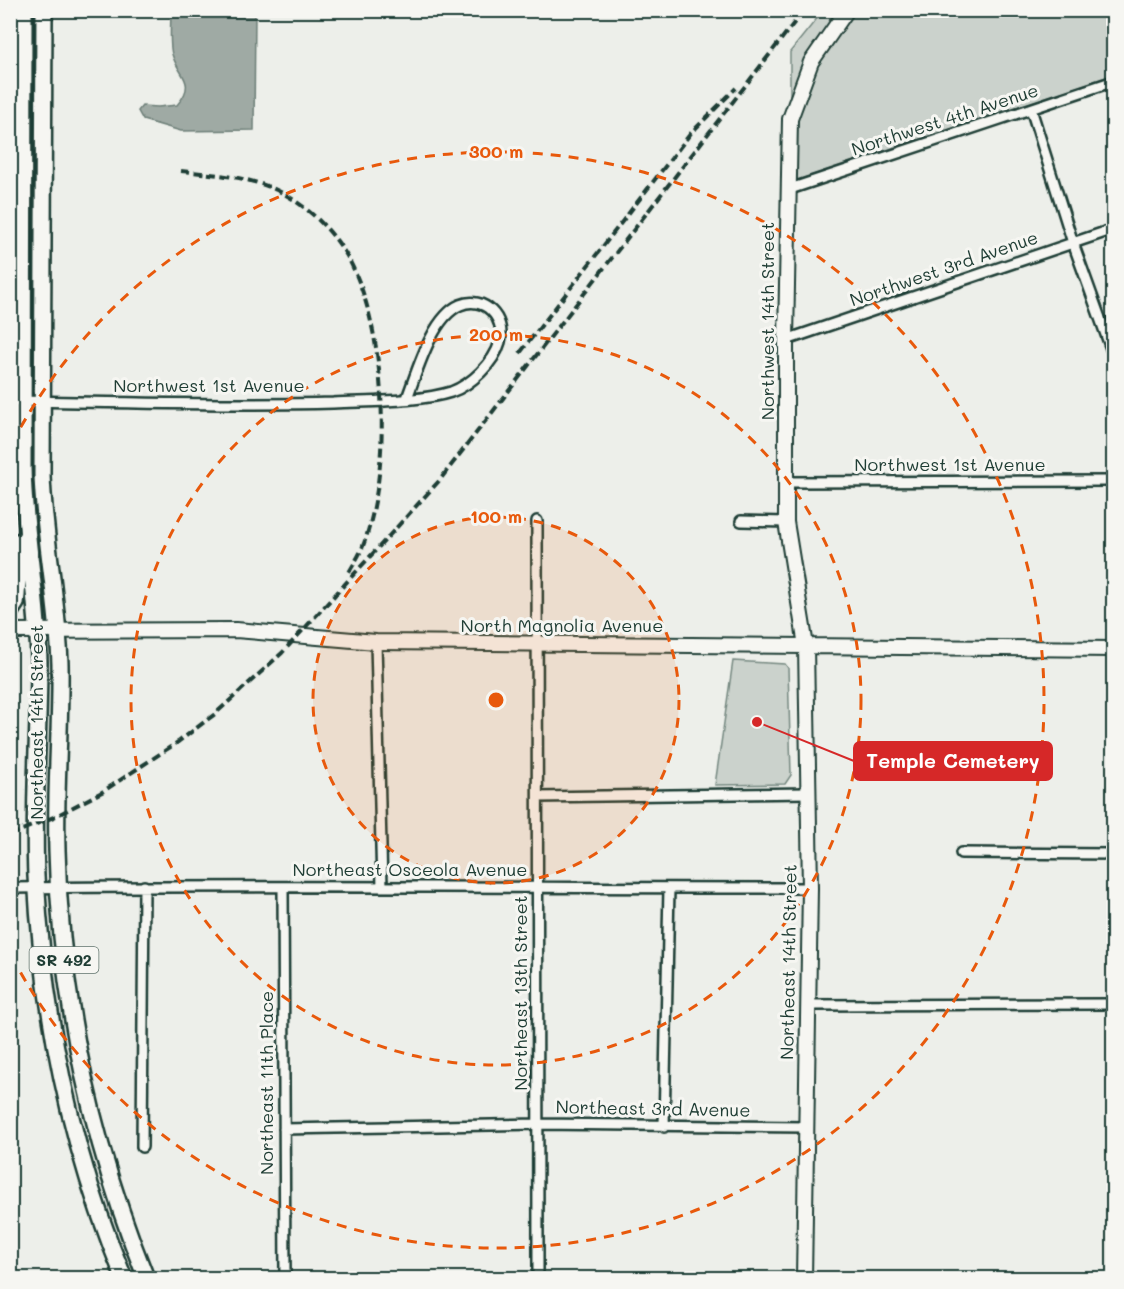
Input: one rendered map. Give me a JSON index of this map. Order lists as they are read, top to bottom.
{
  "streets": {
    "main road": ["Northeast 14th Street", "SR 492"],
    "street": [
      "Northwest 4th Avenue",
      "Northwest 3rd Avenue",
      "Northwest 14th Street",
      "Northwest 1st Avenue",
      "North Magnolia Avenue",
      "Northeast Osceola Avenue",
      "Northeast 13th Street",
      "Northeast 11th Place",
      "Northeast 3rd Avenue"
    ]
  },
  "crossings": [
    ["Northwest 4th Avenue", "Northwest 14th Street"],
    ["Northwest 3rd Avenue", "Northwest 14th Street"],
    ["Northwest 14th Street", "Northwest 1st Avenue"],
    ["Northwest 14th Street", "North Magnolia Avenue"],
    ["Northwest 14th Street", "Northeast 14th Street"],
    ["Northwest 1st Avenue", "Northeast 14th Street"],
    ["Northwest 1st Avenue", "SR 492"],
    ["North Magnolia Avenue", "Northeast 14th Street"],
    ["North Magnolia Avenue", "SR 492"],
    ["North Magnolia Avenue", "Northeast 13th Street"],
    ["Northeast 14th Street", "Northeast Osceola Avenue"],
    ["Northeast 14th Street", "Northeast 3rd Avenue"],
    ["Northeast Osceola Avenue", "SR 492"],
    ["Northeast Osceola Avenue", "Northeast 13th Street"],
    ["Northeast Osceola Avenue", "Northeast 11th Place"],
    ["Northeast 13th Street", "Northeast 3rd Avenue"],
    ["Northeast 11th Place", "Northeast 3rd Avenue"]
  ],
  "places": ["Temple Cemetery"],
  "rings": ["300 m", "200 m", "100 m"]
}
